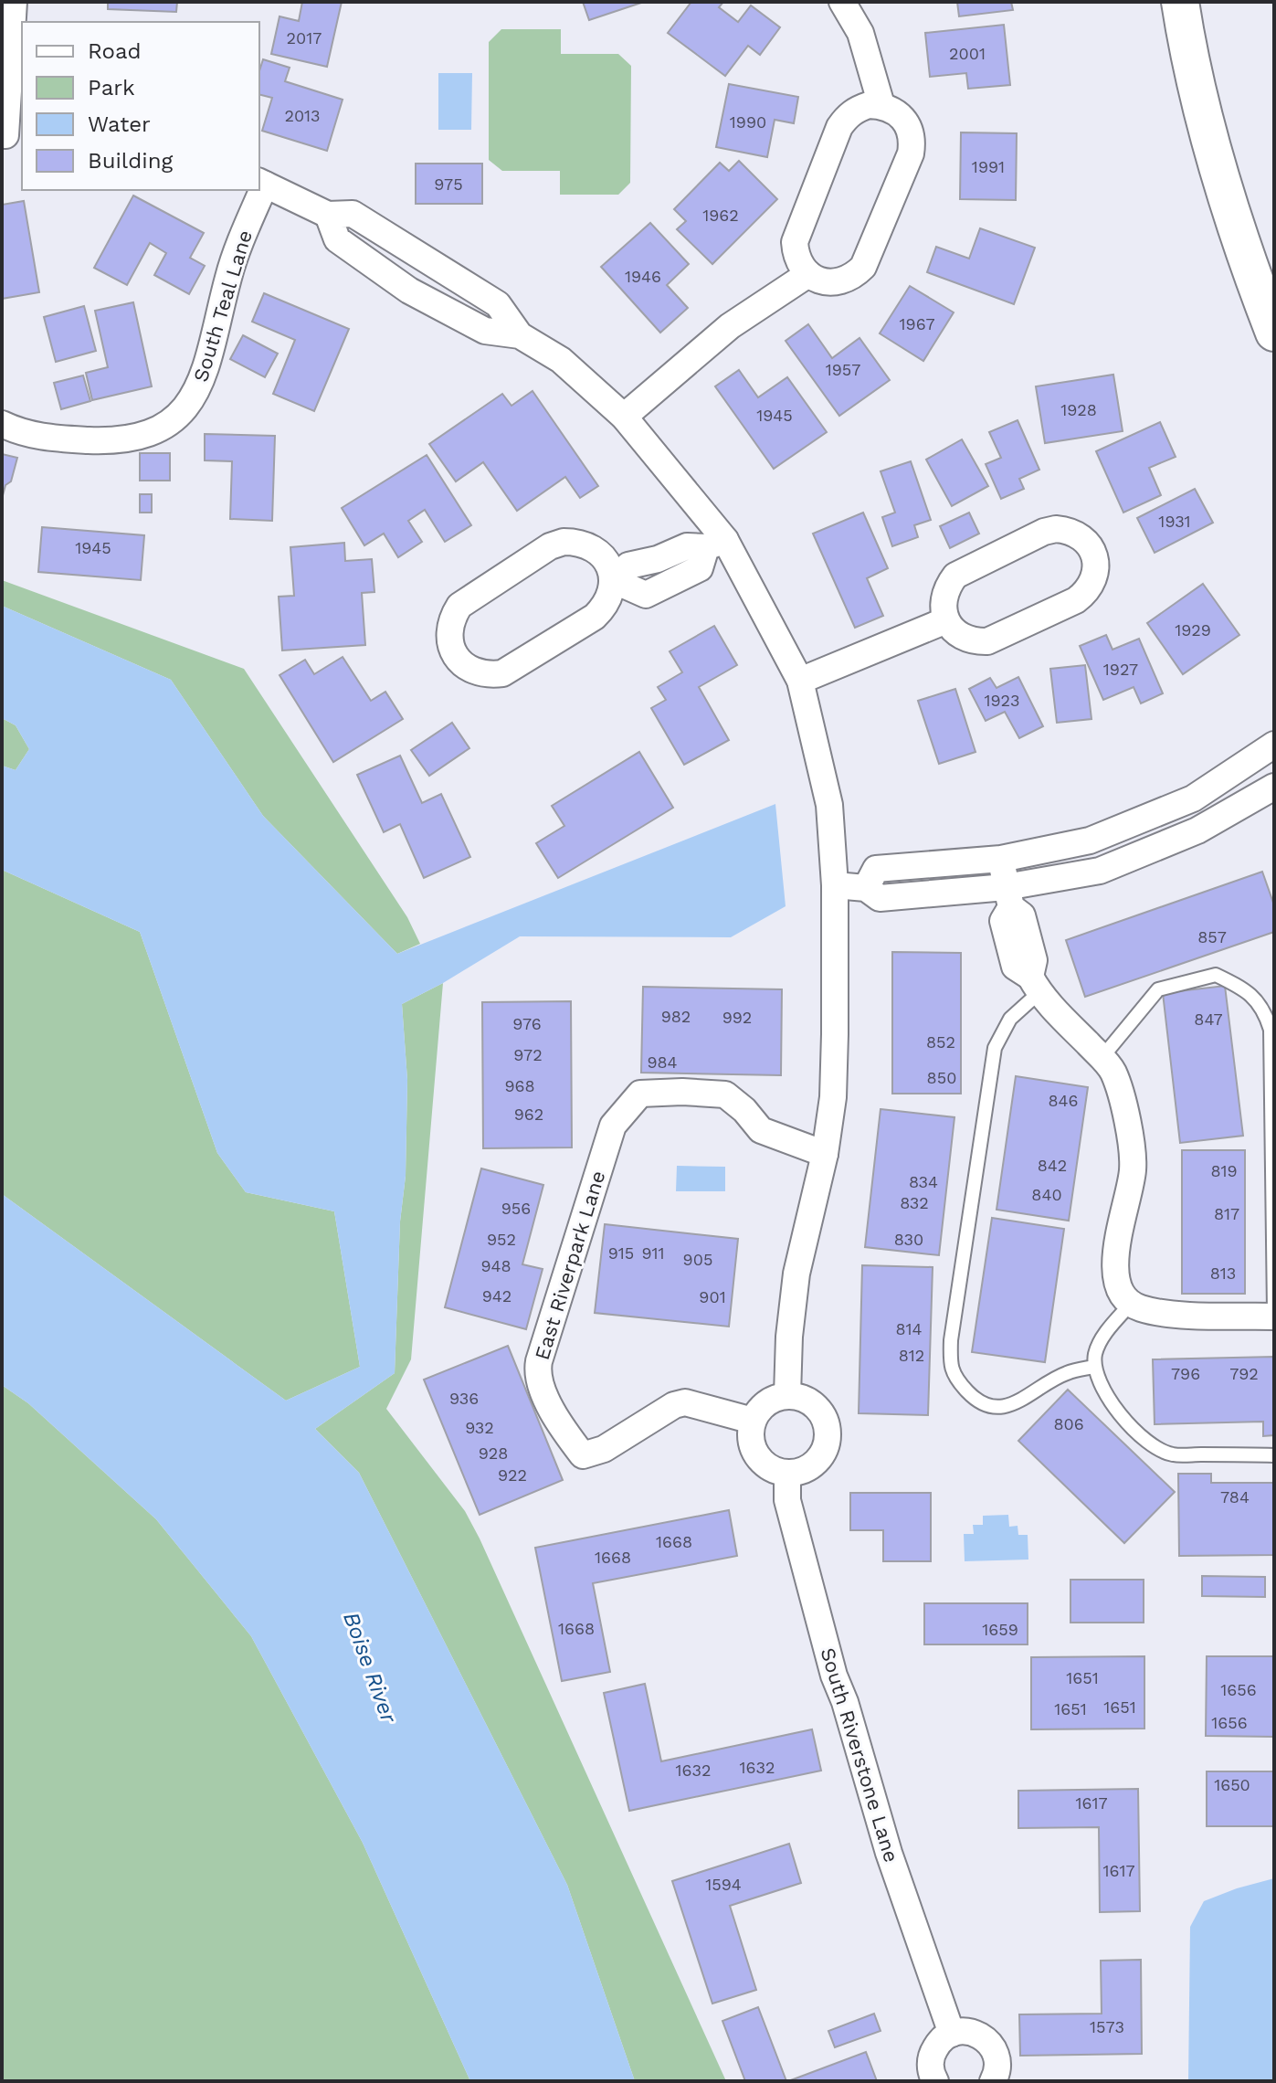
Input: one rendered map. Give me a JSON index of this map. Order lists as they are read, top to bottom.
{
  "streets": {
    "street": ["South Teal Lane", "East Riverpark Lane", "South Riverstone Lane"]
  },
  "crossings": [
    ["East Riverpark Lane", "South Riverstone Lane"]
  ],
  "water": ["Boise River"],
  "house_numbers": [
    "2017",
    "2001",
    "2013",
    "1990",
    "1991",
    "975",
    "1962",
    "1946",
    "1967",
    "1957",
    "1928",
    "1945",
    "1931",
    "1945",
    "1929",
    "1927",
    "1923",
    "857",
    "982",
    "992",
    "847",
    "976",
    "852",
    "972",
    "984",
    "850",
    "968",
    "846",
    "962",
    "842",
    "819",
    "834",
    "840",
    "832",
    "956",
    "817",
    "952",
    "830",
    "915",
    "911",
    "905",
    "948",
    "813",
    "942",
    "901",
    "814",
    "812",
    "796",
    "792",
    "936",
    "806",
    "932",
    "928",
    "922",
    "784",
    "1668",
    "1668",
    "1668",
    "1659",
    "1651",
    "1656",
    "1651",
    "1651",
    "1656",
    "1632",
    "1632",
    "1650",
    "1617",
    "1617",
    "1594",
    "1573"
  ],
  "legend": [
    "Road",
    "Park",
    "Water",
    "Building"
  ]
}
